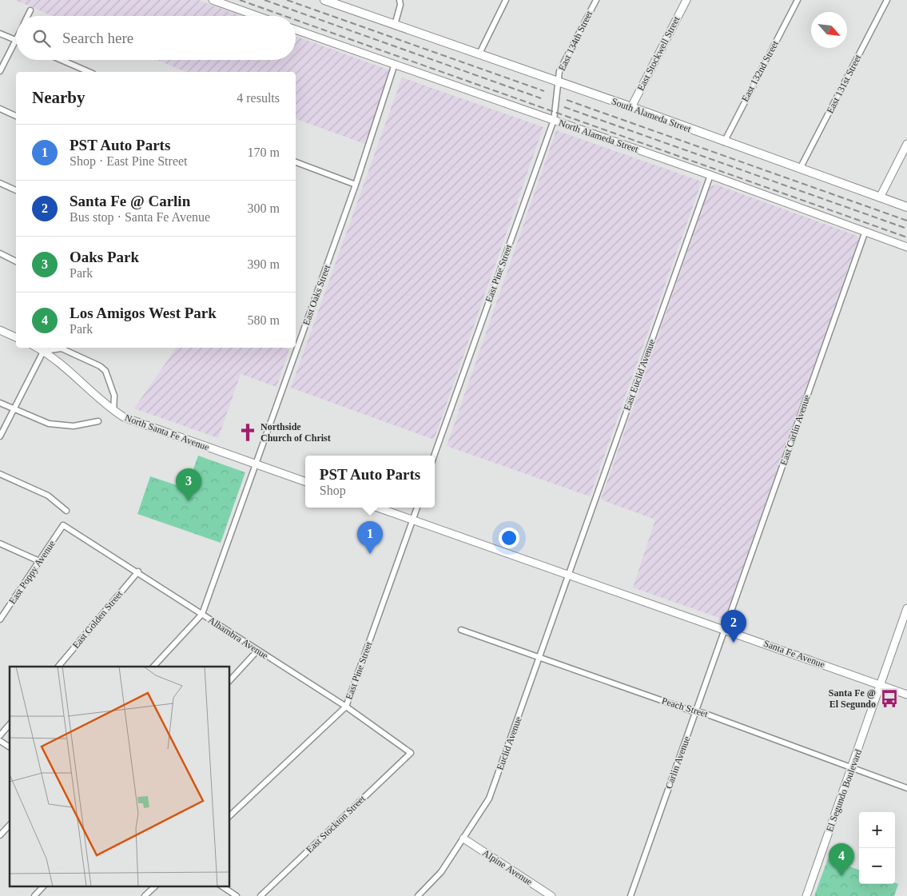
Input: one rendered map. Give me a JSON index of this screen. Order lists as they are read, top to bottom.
{
  "streets": {
    "main road": ["South Alameda Street"],
    "street": [
      "East 134th Street",
      "East Stockwell Street",
      "East 132nd Street",
      "East 131st Street",
      "North Alameda Street",
      "East Pine Street",
      "East Oaks Street",
      "East Euclid Avenue",
      "East Carlin Avenue",
      "North Santa Fe Avenue",
      "East Poppy Avenue",
      "East Golden Street",
      "Alhambra Avenue",
      "Santa Fe Avenue",
      "Peach Street",
      "Euclid Avenue",
      "Carlin Avenue",
      "El Segundo Boulevard",
      "East Stockton Street",
      "Alpine Avenue"
    ]
  },
  "crossings": [
    ["East 134th Street", "South Alameda Street"],
    ["East 134th Street", "East Pine Street"],
    ["East Stockwell Street", "South Alameda Street"],
    ["East 132nd Street", "South Alameda Street"],
    ["East 131st Street", "South Alameda Street"],
    ["South Alameda Street", "East Pine Street"],
    ["North Alameda Street", "East Pine Street"],
    ["North Alameda Street", "East Oaks Street"],
    ["North Alameda Street", "East Euclid Avenue"],
    ["North Alameda Street", "East Carlin Avenue"],
    ["East Pine Street", "Alhambra Avenue"],
    ["East Oaks Street", "North Santa Fe Avenue"],
    ["East Oaks Street", "Alhambra Avenue"],
    ["East Euclid Avenue", "Santa Fe Avenue"],
    ["East Euclid Avenue", "Euclid Avenue"],
    ["East Carlin Avenue", "Santa Fe Avenue"],
    ["East Carlin Avenue", "Carlin Avenue"],
    ["East Poppy Avenue", "Alhambra Avenue"],
    ["East Golden Street", "Alhambra Avenue"],
    ["Alhambra Avenue", "East Stockton Street"],
    ["Santa Fe Avenue", "Euclid Avenue"],
    ["Santa Fe Avenue", "Carlin Avenue"],
    ["Santa Fe Avenue", "El Segundo Boulevard"],
    ["Peach Street", "Euclid Avenue"],
    ["Peach Street", "Carlin Avenue"],
    ["Peach Street", "El Segundo Boulevard"],
    ["Euclid Avenue", "Alpine Avenue"]
  ],
  "places": {
    "church": ["Northside Church of Christ"],
    "bus stop": ["Santa Fe @ El Segundo"]
  },
  "north": "bottom right",
  "page": {
    "search": "Search here",
    "heading": ["Nearby", "4 results"],
    "list": [
      {
        "mark": "1",
        "name": "PST Auto Parts",
        "note": "Shop · East Pine Street",
        "value": "170 m"
      },
      {
        "mark": "2",
        "name": "Santa Fe @ Carlin",
        "note": "Bus stop · Santa Fe Avenue",
        "value": "300 m"
      },
      {
        "mark": "3",
        "name": "Oaks Park",
        "note": "Park",
        "value": "390 m"
      },
      {
        "mark": "4",
        "name": "Los Amigos West Park",
        "note": "Park",
        "value": "580 m"
      }
    ],
    "popup": ["PST Auto Parts", "Shop"],
    "pins": [
      "3",
      "1",
      "2",
      "4"
    ],
    "map_buttons": ["+", "−"]
  }
}
